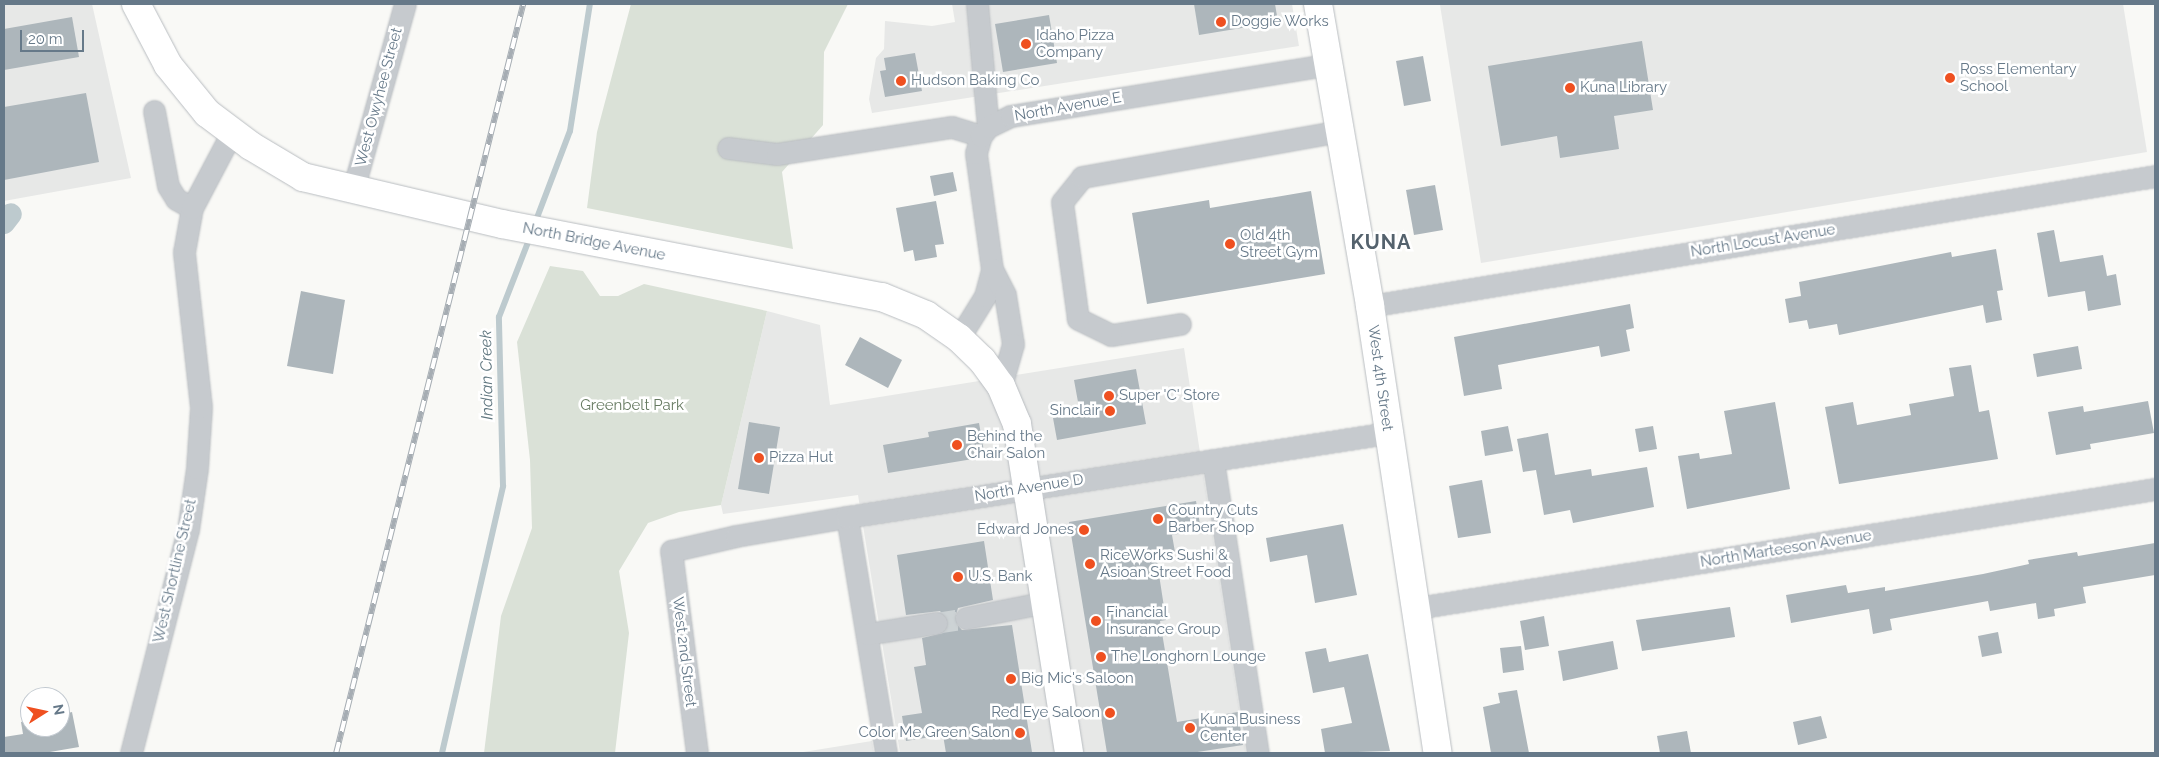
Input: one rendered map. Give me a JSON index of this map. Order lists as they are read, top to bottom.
{
  "streets": {
    "main road": ["North Bridge Avenue", "West 4th Street"],
    "street": [
      "West Owyhee Street",
      "North Avenue E",
      "North Locust Avenue",
      "North Avenue D",
      "North Marteeson Avenue",
      "West Shortline Street",
      "West 2nd Street"
    ]
  },
  "crossings": [
    ["West Owyhee Street", "North Bridge Avenue"],
    ["North Avenue E", "West 4th Street"],
    ["North Locust Avenue", "West 4th Street"],
    ["North Bridge Avenue", "North Avenue D"],
    ["North Bridge Avenue", "West Shortline Street"],
    ["West 4th Street", "North Avenue D"],
    ["West 4th Street", "North Marteeson Avenue"],
    ["North Avenue D", "West 2nd Street"]
  ],
  "districts": ["KUNA"],
  "water": ["Indian Creek"],
  "parks": ["Greenbelt Park"],
  "places": [
    "Doggie Works",
    "Idaho Pizza Company",
    "Ross Elementary School",
    "Hudson Baking Co",
    "Kuna Library",
    "Old 4th Street Gym",
    "Super 'C' Store",
    "Sinclair",
    "Behind the Chair Salon",
    "Pizza Hut",
    "Country Cuts Barber Shop",
    "Edward Jones",
    "RiceWorks Sushi & Asioan Street Food",
    "U.S. Bank",
    "Financial Insurance Group",
    "The Longhorn Lounge",
    "Big Mic's Saloon",
    "Red Eye Saloon",
    "Kuna Business Center",
    "Color Me Green Salon"
  ],
  "scale_bar": "20 m",
  "north": "right"
}
